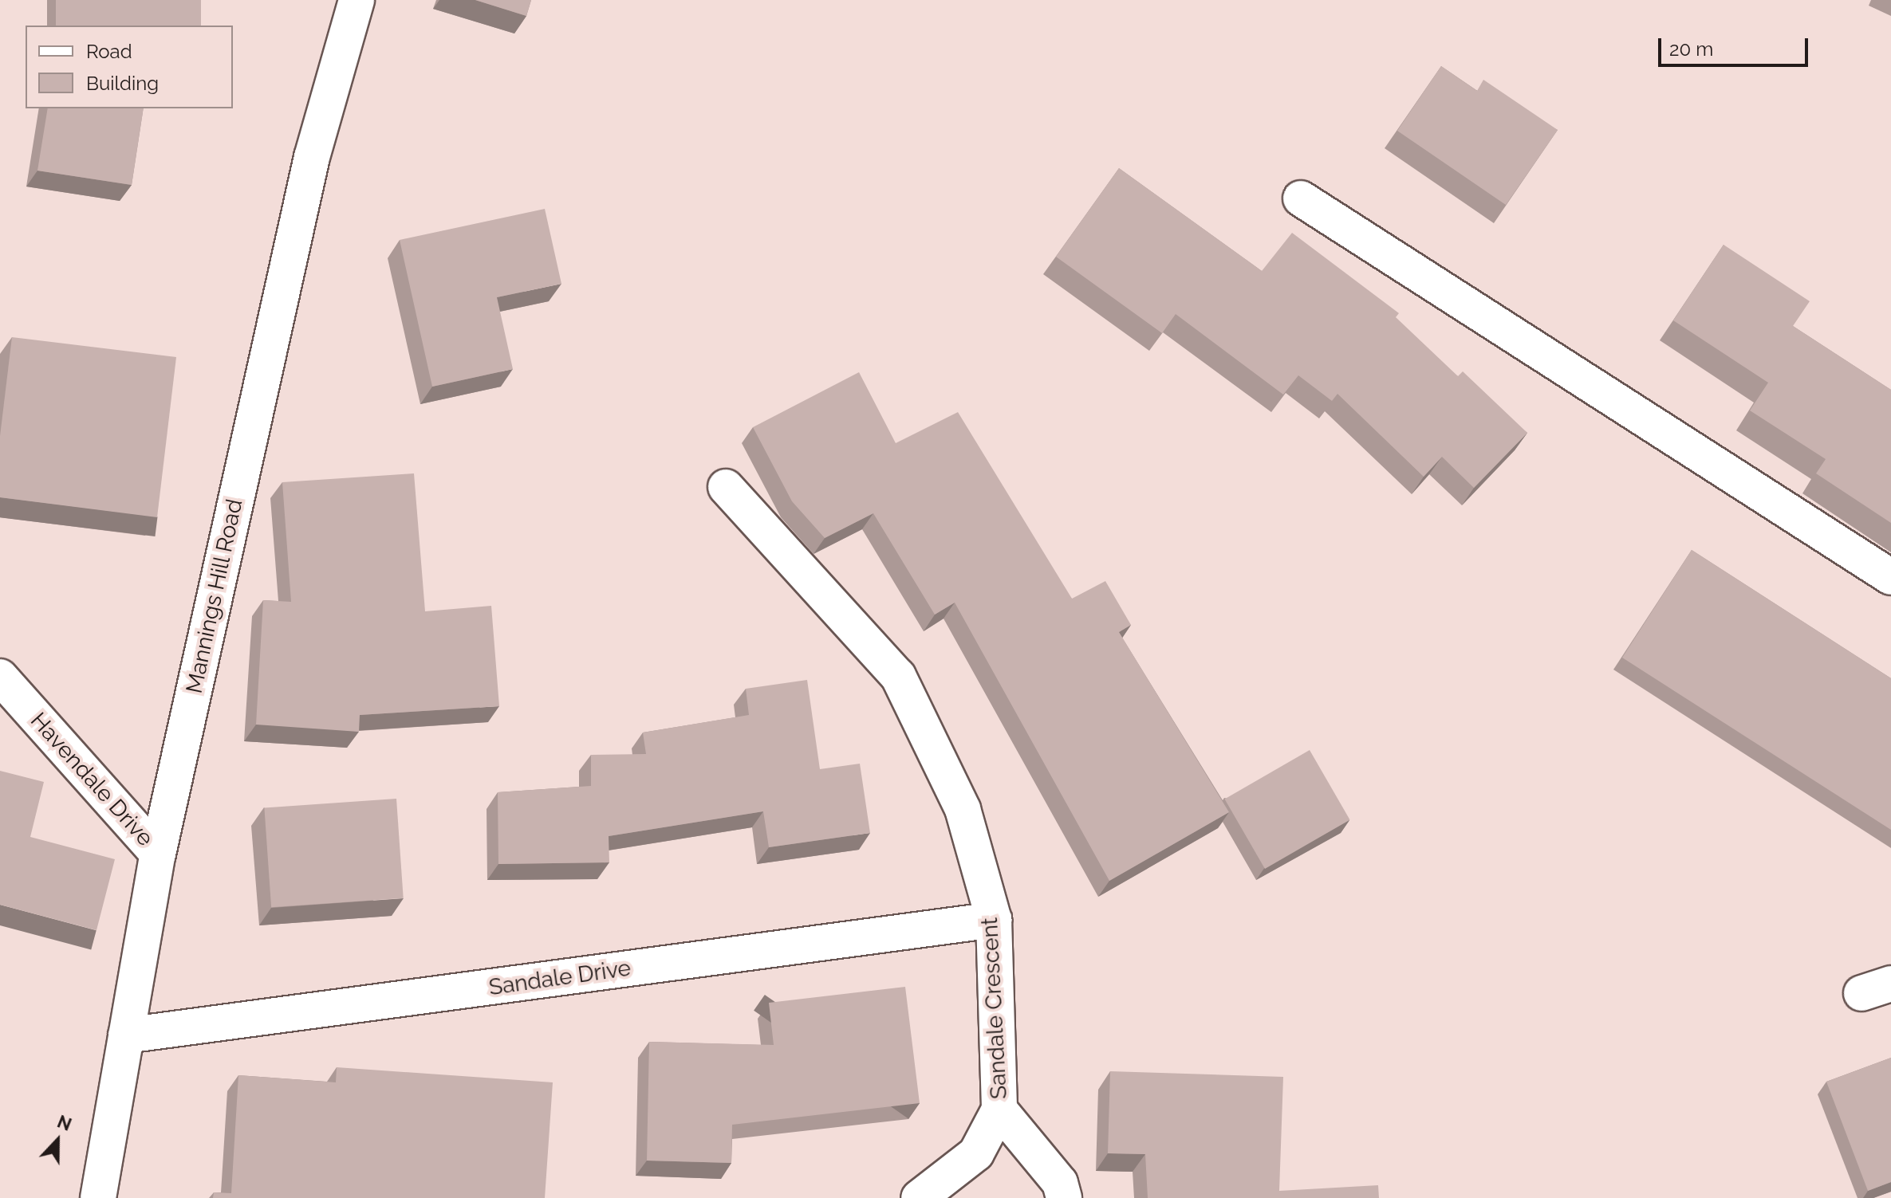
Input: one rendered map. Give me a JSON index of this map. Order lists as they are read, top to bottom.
{
  "streets": {
    "street": [
      "Mannings Hill Road",
      "Havendale Drive",
      "Sandale Drive",
      "Sandale Crescent"
    ]
  },
  "crossings": [
    ["Mannings Hill Road", "Havendale Drive"],
    ["Mannings Hill Road", "Sandale Drive"],
    ["Sandale Drive", "Sandale Crescent"]
  ],
  "legend": ["Road", "Building"],
  "scale_bar": "20 m",
  "north": "top"
}
